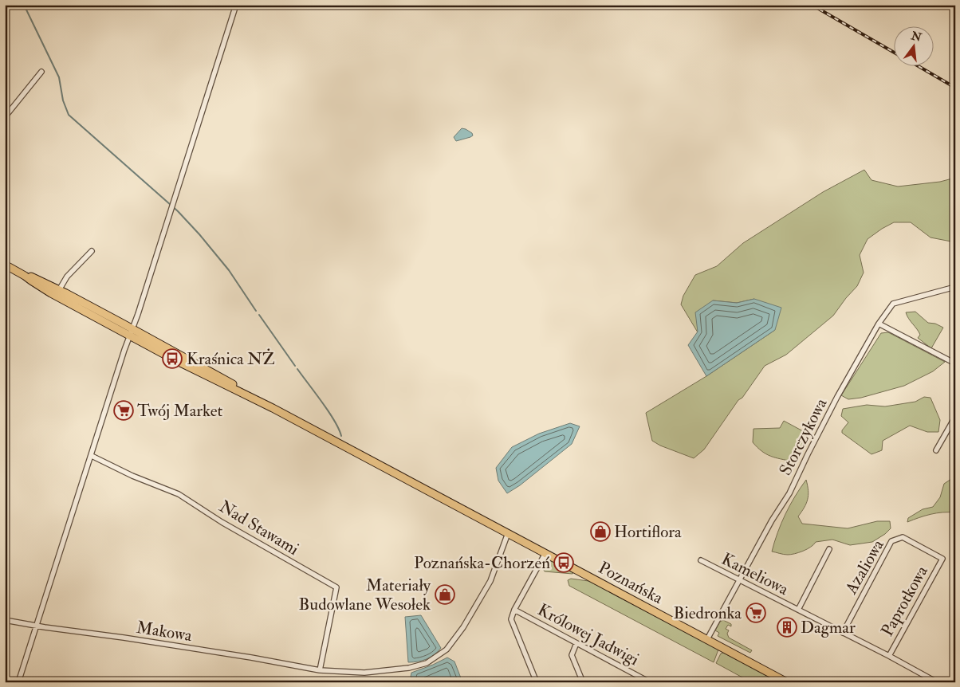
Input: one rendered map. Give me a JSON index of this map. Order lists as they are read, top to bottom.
{
  "streets": {
    "main road": ["Poznańska"],
    "street": [
      "Storczykowa",
      "Nad Stawami",
      "Azaliowa",
      "Kameliowa",
      "Paprotkowa",
      "Makowa",
      "Królowej Jadwigi"
    ]
  },
  "crossings": [
    ["Storczykowa", "Kameliowa"],
    ["Storczykowa", "Poznańska"],
    ["Nad Stawami", "Makowa"],
    ["Azaliowa", "Kameliowa"],
    ["Azaliowa", "Paprotkowa"],
    ["Kameliowa", "Paprotkowa"],
    ["Poznańska", "Makowa"]
  ],
  "places": {
    "bus stop": ["Kraśnica NŻ", "Poznańska-Chorzeń"],
    "supermarket": ["Twój Market", "Biedronka"],
    "shop": ["Hortiflora", "Materiały Budowlane Wesołek"],
    "building": ["Dagmar"]
  },
  "north": "top"
}
